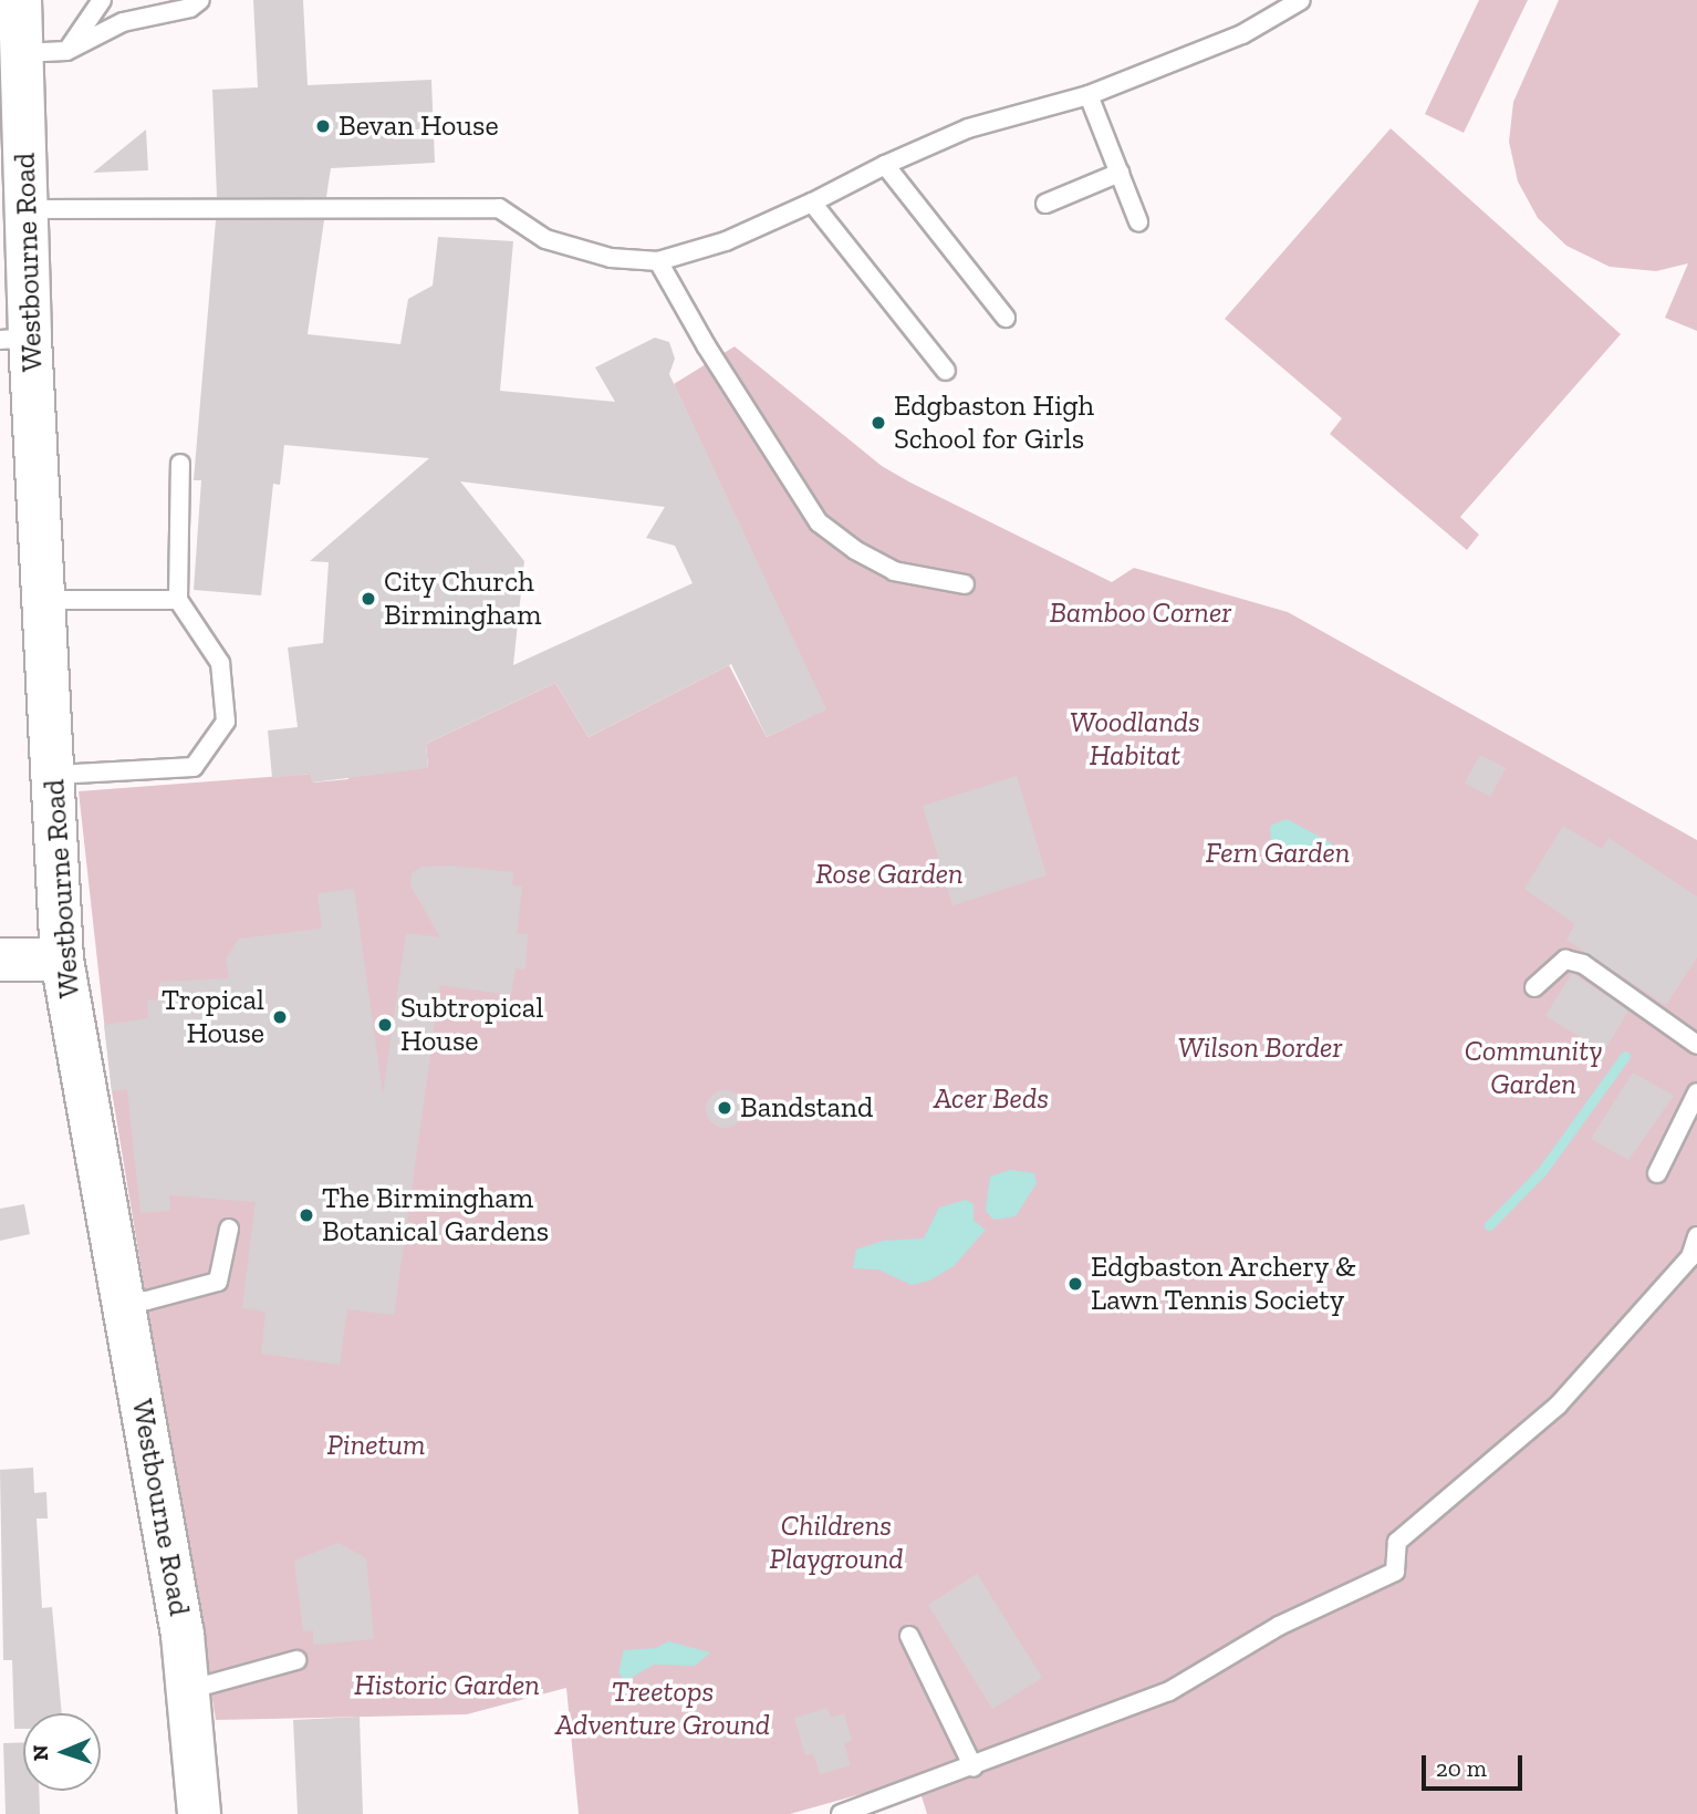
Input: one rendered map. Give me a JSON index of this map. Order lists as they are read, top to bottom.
{
  "streets": {
    "main road": ["Westbourne Road"]
  },
  "parks": [
    "Bamboo Corner",
    "Woodlands Habitat",
    "Fern Garden",
    "Rose Garden",
    "Wilson Border",
    "Community Garden",
    "Acer Beds",
    "Pinetum",
    "Childrens Playground",
    "Historic Garden",
    "Treetops Adventure Ground"
  ],
  "places": [
    "Bevan House",
    "Edgbaston High School for Girls",
    "City Church Birmingham",
    "Tropical House",
    "Subtropical House",
    "Bandstand",
    "The Birmingham Botanical Gardens",
    "Edgbaston Archery & Lawn Tennis Society"
  ],
  "scale_bar": "20 m",
  "north": "left"
}
